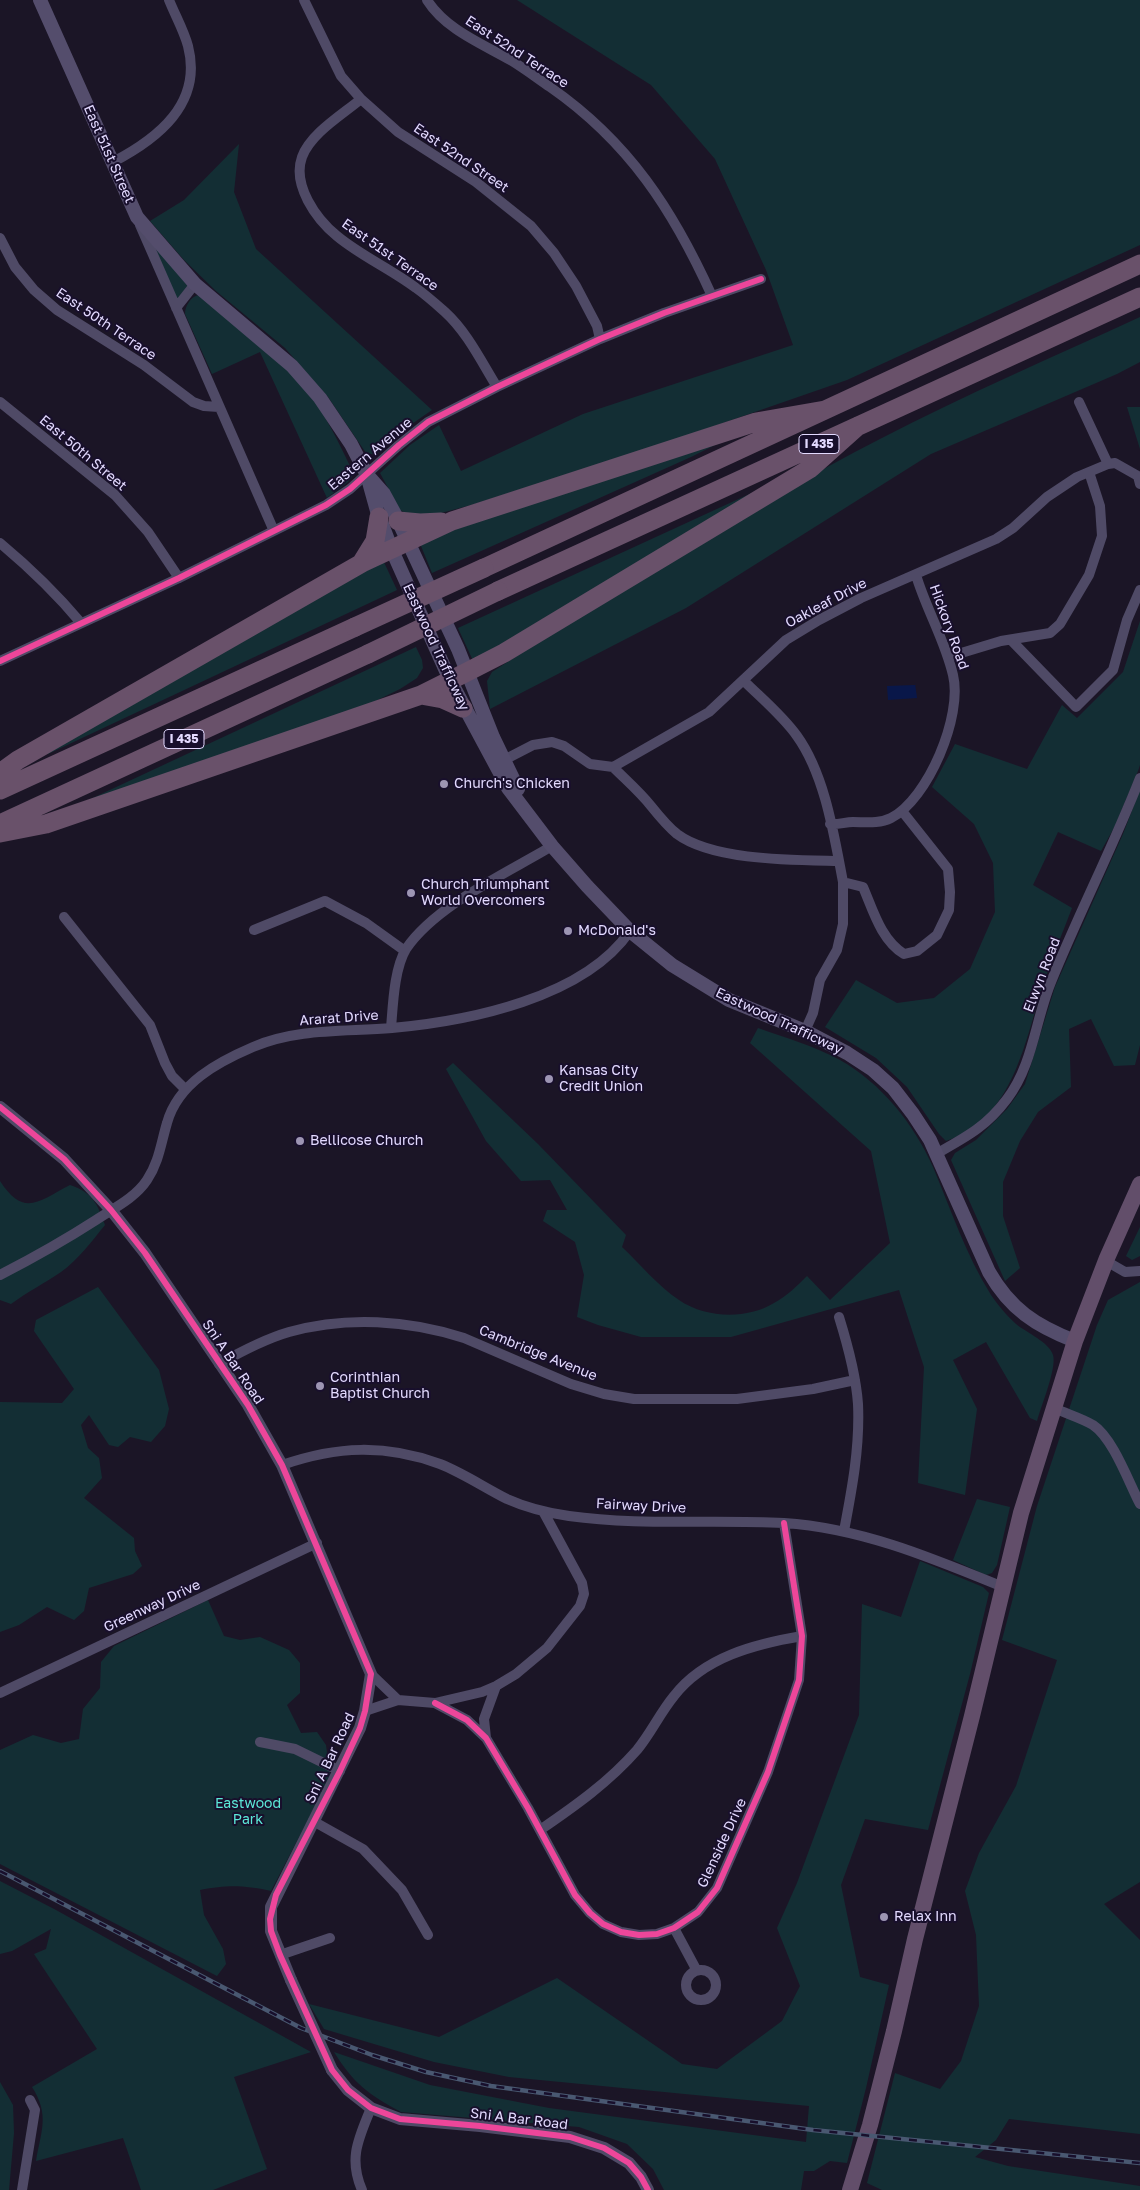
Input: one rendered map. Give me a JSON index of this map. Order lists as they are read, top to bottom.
{
  "streets": {
    "highway": ["I 435"],
    "main road": ["East 51st Street", "Eastwood Trafficway"],
    "street": [
      "East 52nd Terrace",
      "East 52nd Street",
      "East 51st Terrace",
      "East 50th Terrace",
      "East 50th Street",
      "Eastern Avenue",
      "Oakleaf Drive",
      "Hickory Road",
      "Elwyn Road",
      "Ararat Drive",
      "Cambridge Avenue",
      "Sni A Bar Road",
      "Fairway Drive",
      "Greenway Drive",
      "Glenside Drive"
    ]
  },
  "crossings": [
    ["East 52nd Terrace", "Eastern Avenue"],
    ["East 51st Street", "East 50th Terrace"],
    ["East 51st Street", "Eastern Avenue"],
    ["East 51st Street", "Eastwood Trafficway"],
    ["East 52nd Street", "East 51st Terrace"],
    ["East 52nd Street", "Eastern Avenue"],
    ["East 51st Terrace", "Eastern Avenue"],
    ["East 50th Street", "Eastern Avenue"],
    ["Eastern Avenue", "Eastwood Trafficway"],
    ["Oakleaf Drive", "Hickory Road"],
    ["Eastwood Trafficway", "Elwyn Road"],
    ["Eastwood Trafficway", "Ararat Drive"],
    ["Ararat Drive", "Sni A Bar Road"],
    ["Cambridge Avenue", "Sni A Bar Road"],
    ["Sni A Bar Road", "Fairway Drive"],
    ["Sni A Bar Road", "Greenway Drive"],
    ["Fairway Drive", "Glenside Drive"]
  ],
  "parks": ["Eastwood Park"],
  "places": [
    "Church's Chicken",
    "Church Triumphant World Overcomers",
    "McDonald's",
    "Kansas City Credit Union",
    "Bellicose Church",
    "Corinthian Baptist Church",
    "Relax Inn"
  ]
}
